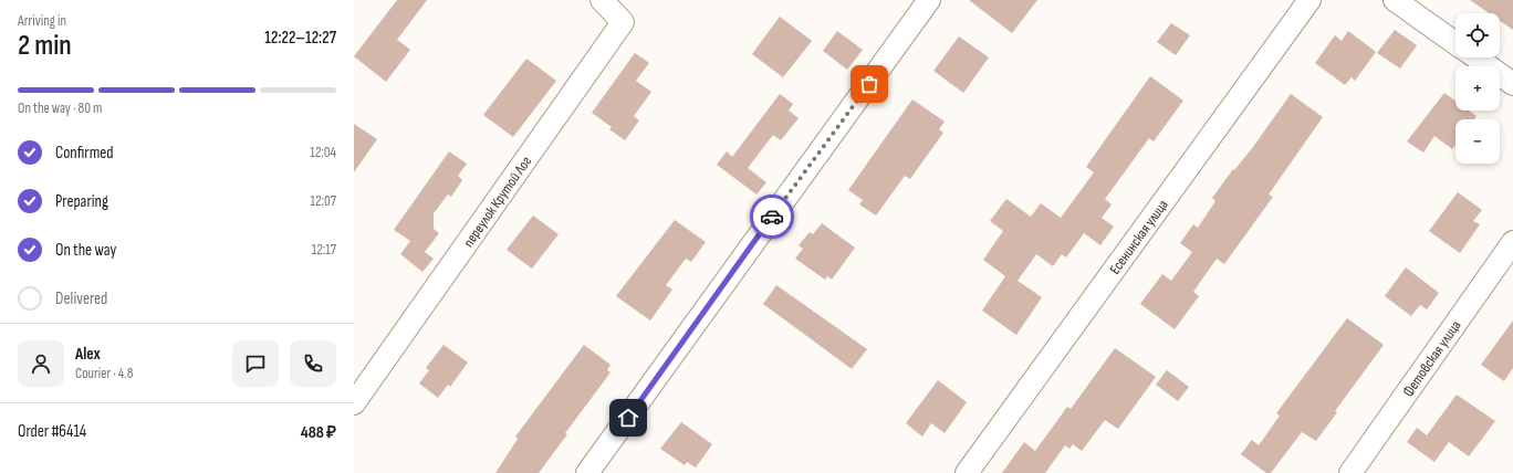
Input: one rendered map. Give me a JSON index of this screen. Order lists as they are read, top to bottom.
{
  "streets": {
    "street": ["переулок Крутой Лог", "Есенинская улица", "Фетовская улица"]
  },
  "page": {
    "heading": ["2 min", "Arriving in", "12:22–12:27"],
    "panel": [
      "Alex",
      "Courier · 4.8",
      "Order #6414",
      "488 ₽"
    ],
    "map_buttons": ["+", "−"],
    "bar": "On the way · 80 m",
    "list": [
      ["Confirmed", "12:04"],
      ["Preparing", "12:07"],
      ["On the way", "12:17"],
      "Delivered"
    ]
  }
}
